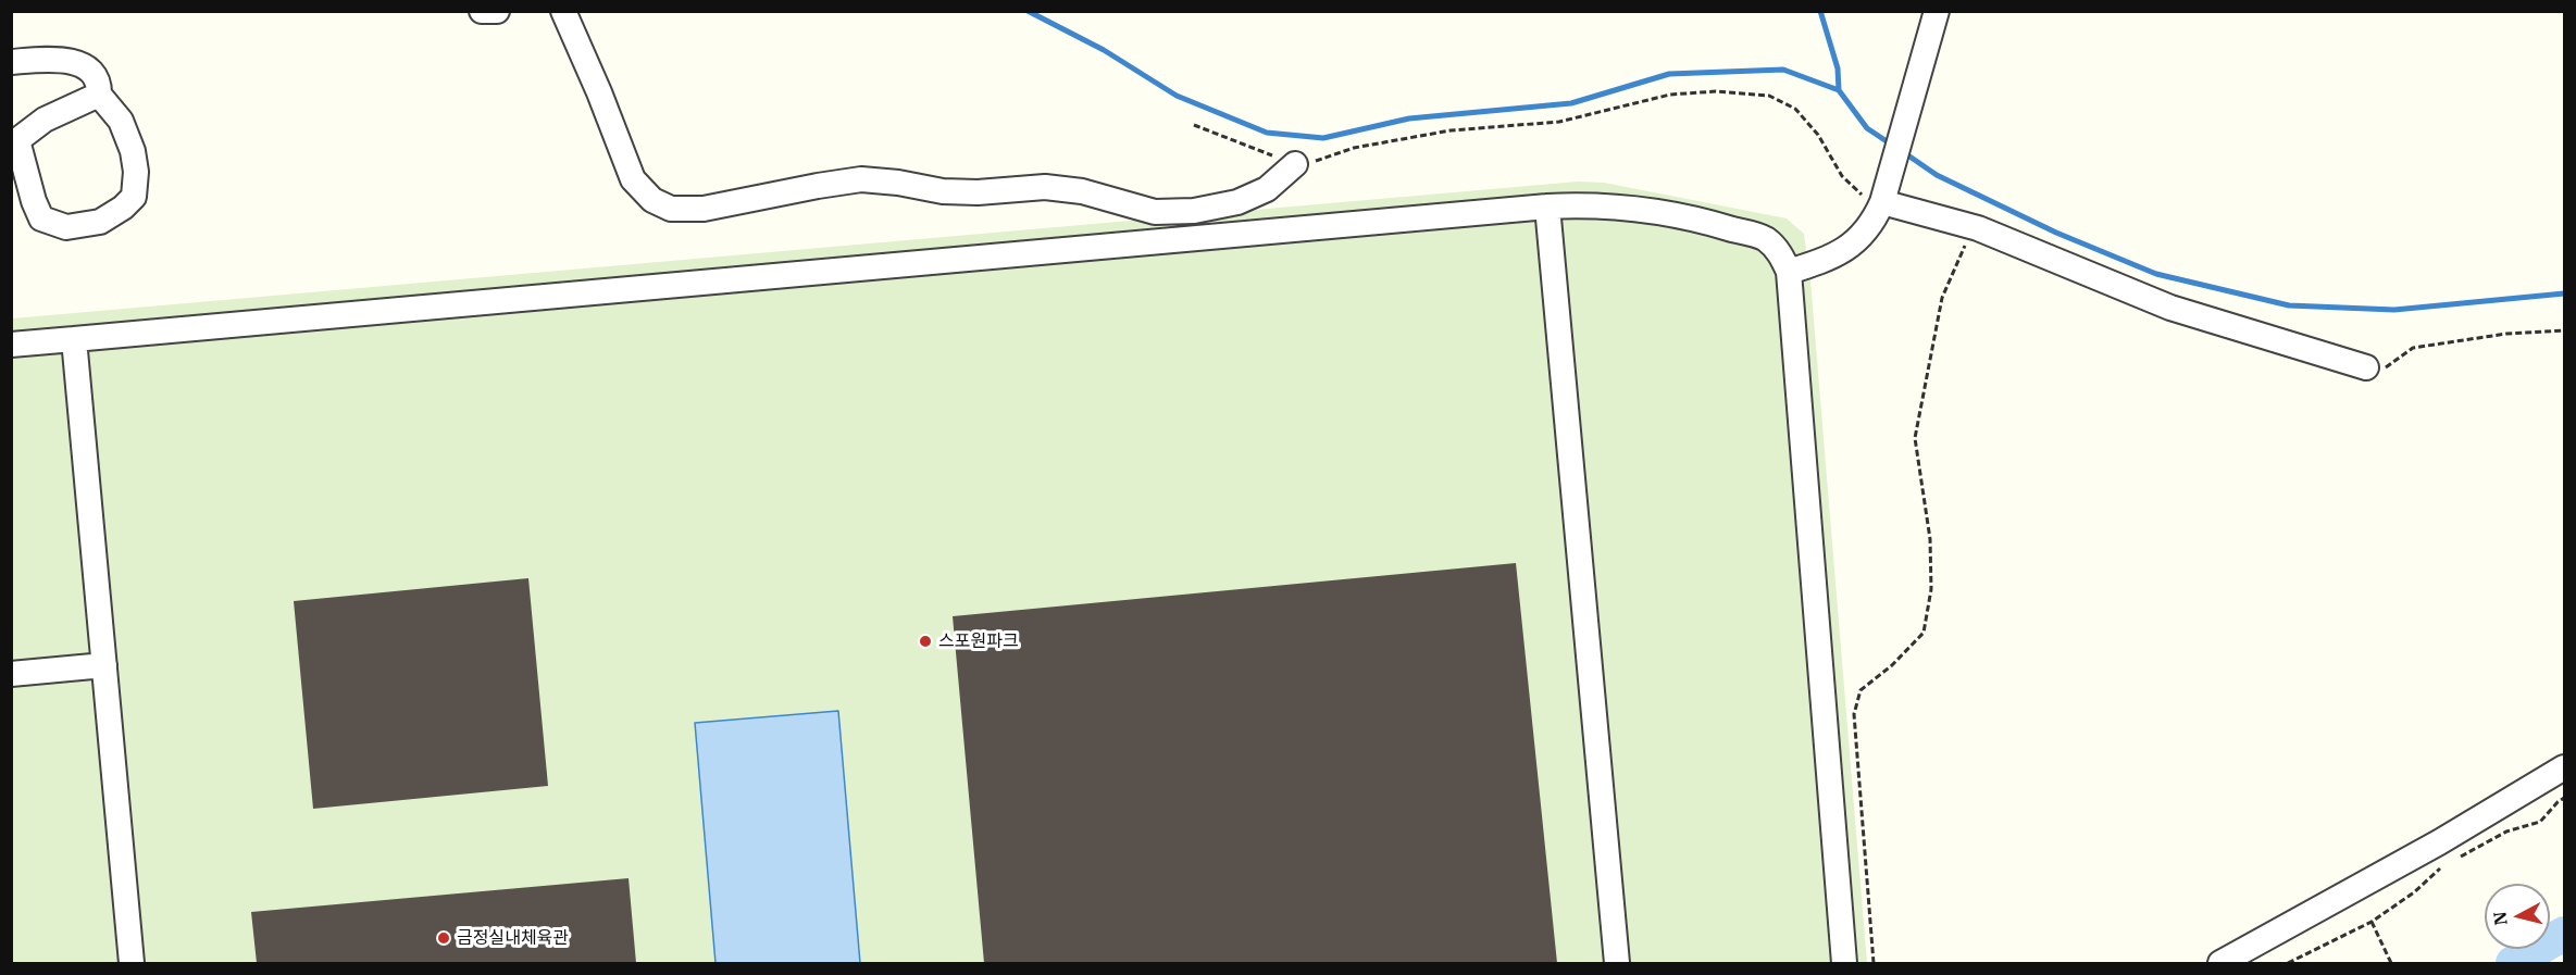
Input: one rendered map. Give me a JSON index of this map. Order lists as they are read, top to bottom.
{
  "places": ["스포원파크", "금정실내체육관"],
  "north": "left"
}
